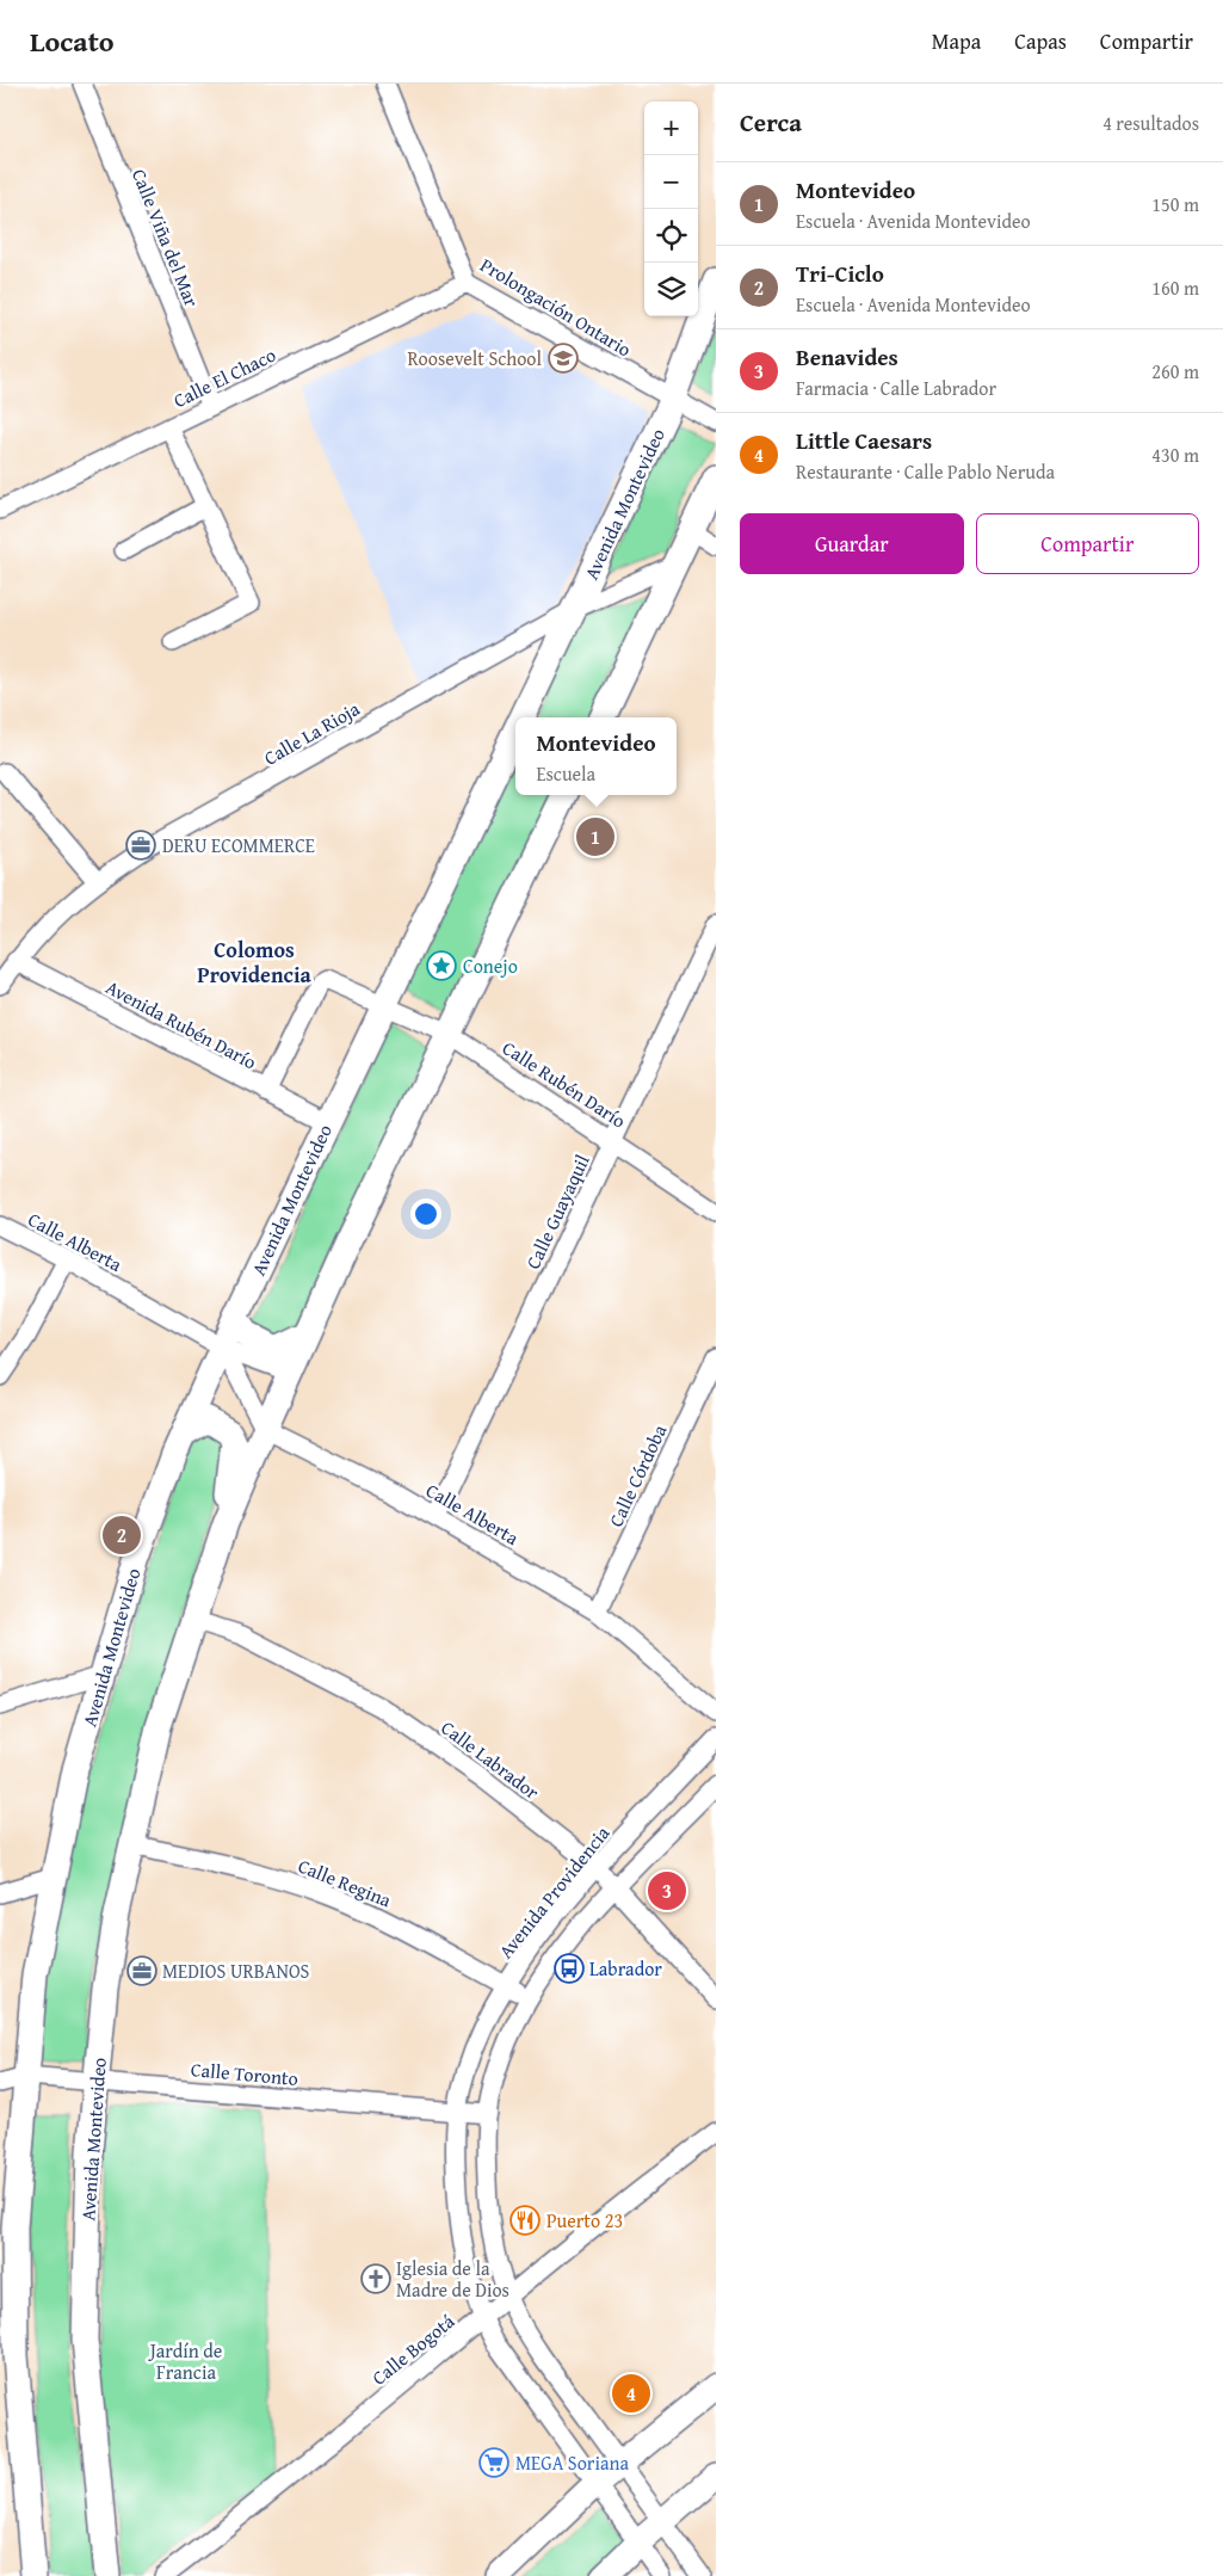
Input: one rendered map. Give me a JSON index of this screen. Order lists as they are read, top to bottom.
{
  "streets": {
    "street": [
      "Calle Viña del Mar",
      "Prolongación Ontario",
      "Calle El Chaco",
      "Avenida Montevideo",
      "Calle La Rioja",
      "Avenida Rubén Darío",
      "Calle Rubén Darío",
      "Calle Guayaquil",
      "Calle Alberta",
      "Calle Córdoba",
      "Calle Labrador",
      "Calle Regina",
      "Avenida Providencia",
      "Calle Toronto",
      "Calle Bogotá"
    ]
  },
  "crossings": [
    ["Calle Viña del Mar", "Calle El Chaco"],
    ["Prolongación Ontario", "Calle El Chaco"],
    ["Prolongación Ontario", "Avenida Montevideo"],
    ["Avenida Montevideo", "Calle La Rioja"],
    ["Avenida Montevideo", "Avenida Rubén Darío"],
    ["Avenida Montevideo", "Calle Rubén Darío"],
    ["Avenida Montevideo", "Calle Alberta"],
    ["Avenida Montevideo", "Calle Labrador"],
    ["Avenida Montevideo", "Calle Regina"],
    ["Avenida Montevideo", "Calle Toronto"],
    ["Calle La Rioja", "Avenida Rubén Darío"],
    ["Avenida Rubén Darío", "Calle Rubén Darío"],
    ["Calle Rubén Darío", "Calle Guayaquil"],
    ["Calle Guayaquil", "Calle Alberta"],
    ["Calle Alberta", "Calle Córdoba"],
    ["Calle Labrador", "Avenida Providencia"],
    ["Calle Regina", "Avenida Providencia"],
    ["Avenida Providencia", "Calle Toronto"],
    ["Avenida Providencia", "Calle Bogotá"]
  ],
  "districts": ["Colomos Providencia"],
  "parks": ["Jardín de Francia"],
  "places": {
    "school or university": ["Roosevelt School"],
    "office": ["DERU ECOMMERCE", "MEDIOS URBANOS"],
    "place": ["Conejo"],
    "bus stop": ["Labrador"],
    "restaurant": ["Puerto 23"],
    "church": ["Iglesia de la Madre de Dios"],
    "supermarket": ["MEGA Soriana"]
  },
  "page": {
    "header": "Locato",
    "nav": ["Mapa", "Capas", "Compartir"],
    "heading": ["Cerca", "4 resultados"],
    "map_buttons": ["+", "−"],
    "list": [
      {
        "mark": "1",
        "name": "Montevideo",
        "note": "Escuela · Avenida Montevideo",
        "value": "150 m"
      },
      {
        "mark": "2",
        "name": "Tri-Ciclo",
        "note": "Escuela · Avenida Montevideo",
        "value": "160 m"
      },
      {
        "mark": "3",
        "name": "Benavides",
        "note": "Farmacia · Calle Labrador",
        "value": "260 m"
      },
      {
        "mark": "4",
        "name": "Little Caesars",
        "note": "Restaurante · Calle Pablo Neruda",
        "value": "430 m"
      }
    ],
    "buttons": ["Guardar", "Compartir"],
    "popup": ["Montevideo", "Escuela"],
    "pins": [
      "1",
      "2",
      "3",
      "4"
    ]
  }
}
